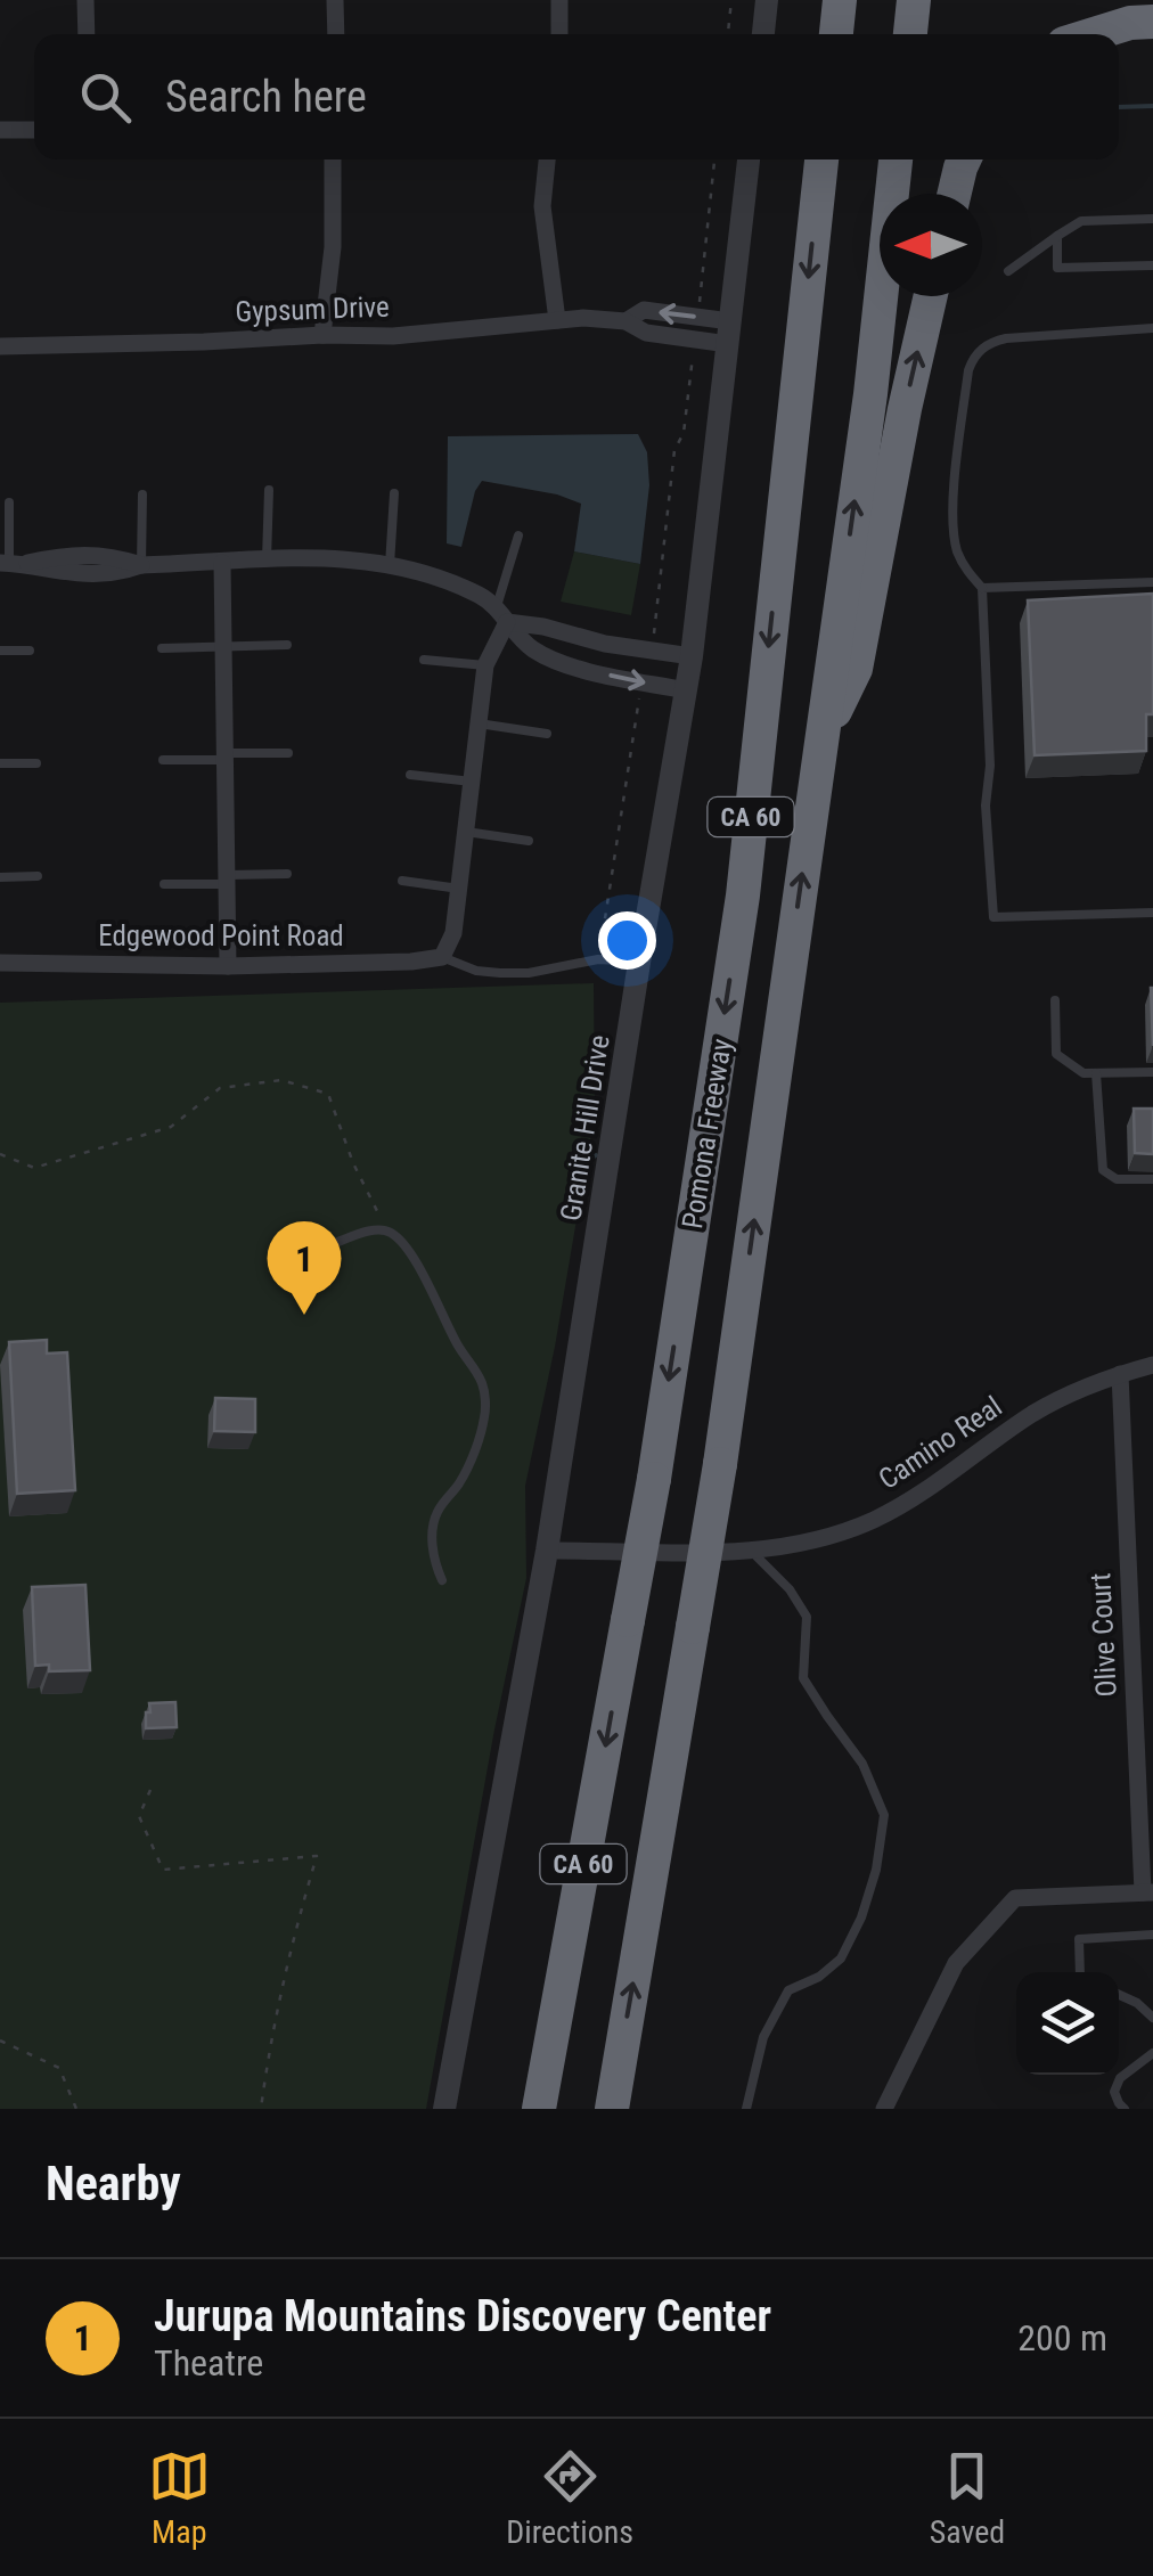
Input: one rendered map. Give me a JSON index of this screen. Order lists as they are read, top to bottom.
{
  "streets": {
    "highway": ["CA 60", "Pomona Freeway"],
    "street": [
      "Gypsum Drive",
      "Edgewood Point Road",
      "Granite Hill Drive",
      "Camino Real",
      "Olive Court"
    ]
  },
  "crossings": [
    ["Gypsum Drive", "Granite Hill Drive"],
    ["Granite Hill Drive", "Camino Real"],
    ["Camino Real", "Olive Court"]
  ],
  "north": "left",
  "page": {
    "search": "Search here",
    "pins": "1",
    "heading": "Nearby",
    "list": [
      {
        "mark": "1",
        "name": "Jurupa Mountains Discovery Center",
        "note": "Theatre",
        "value": "200 m"
      }
    ],
    "nav": ["Map", "Directions", "Saved"]
  }
}
